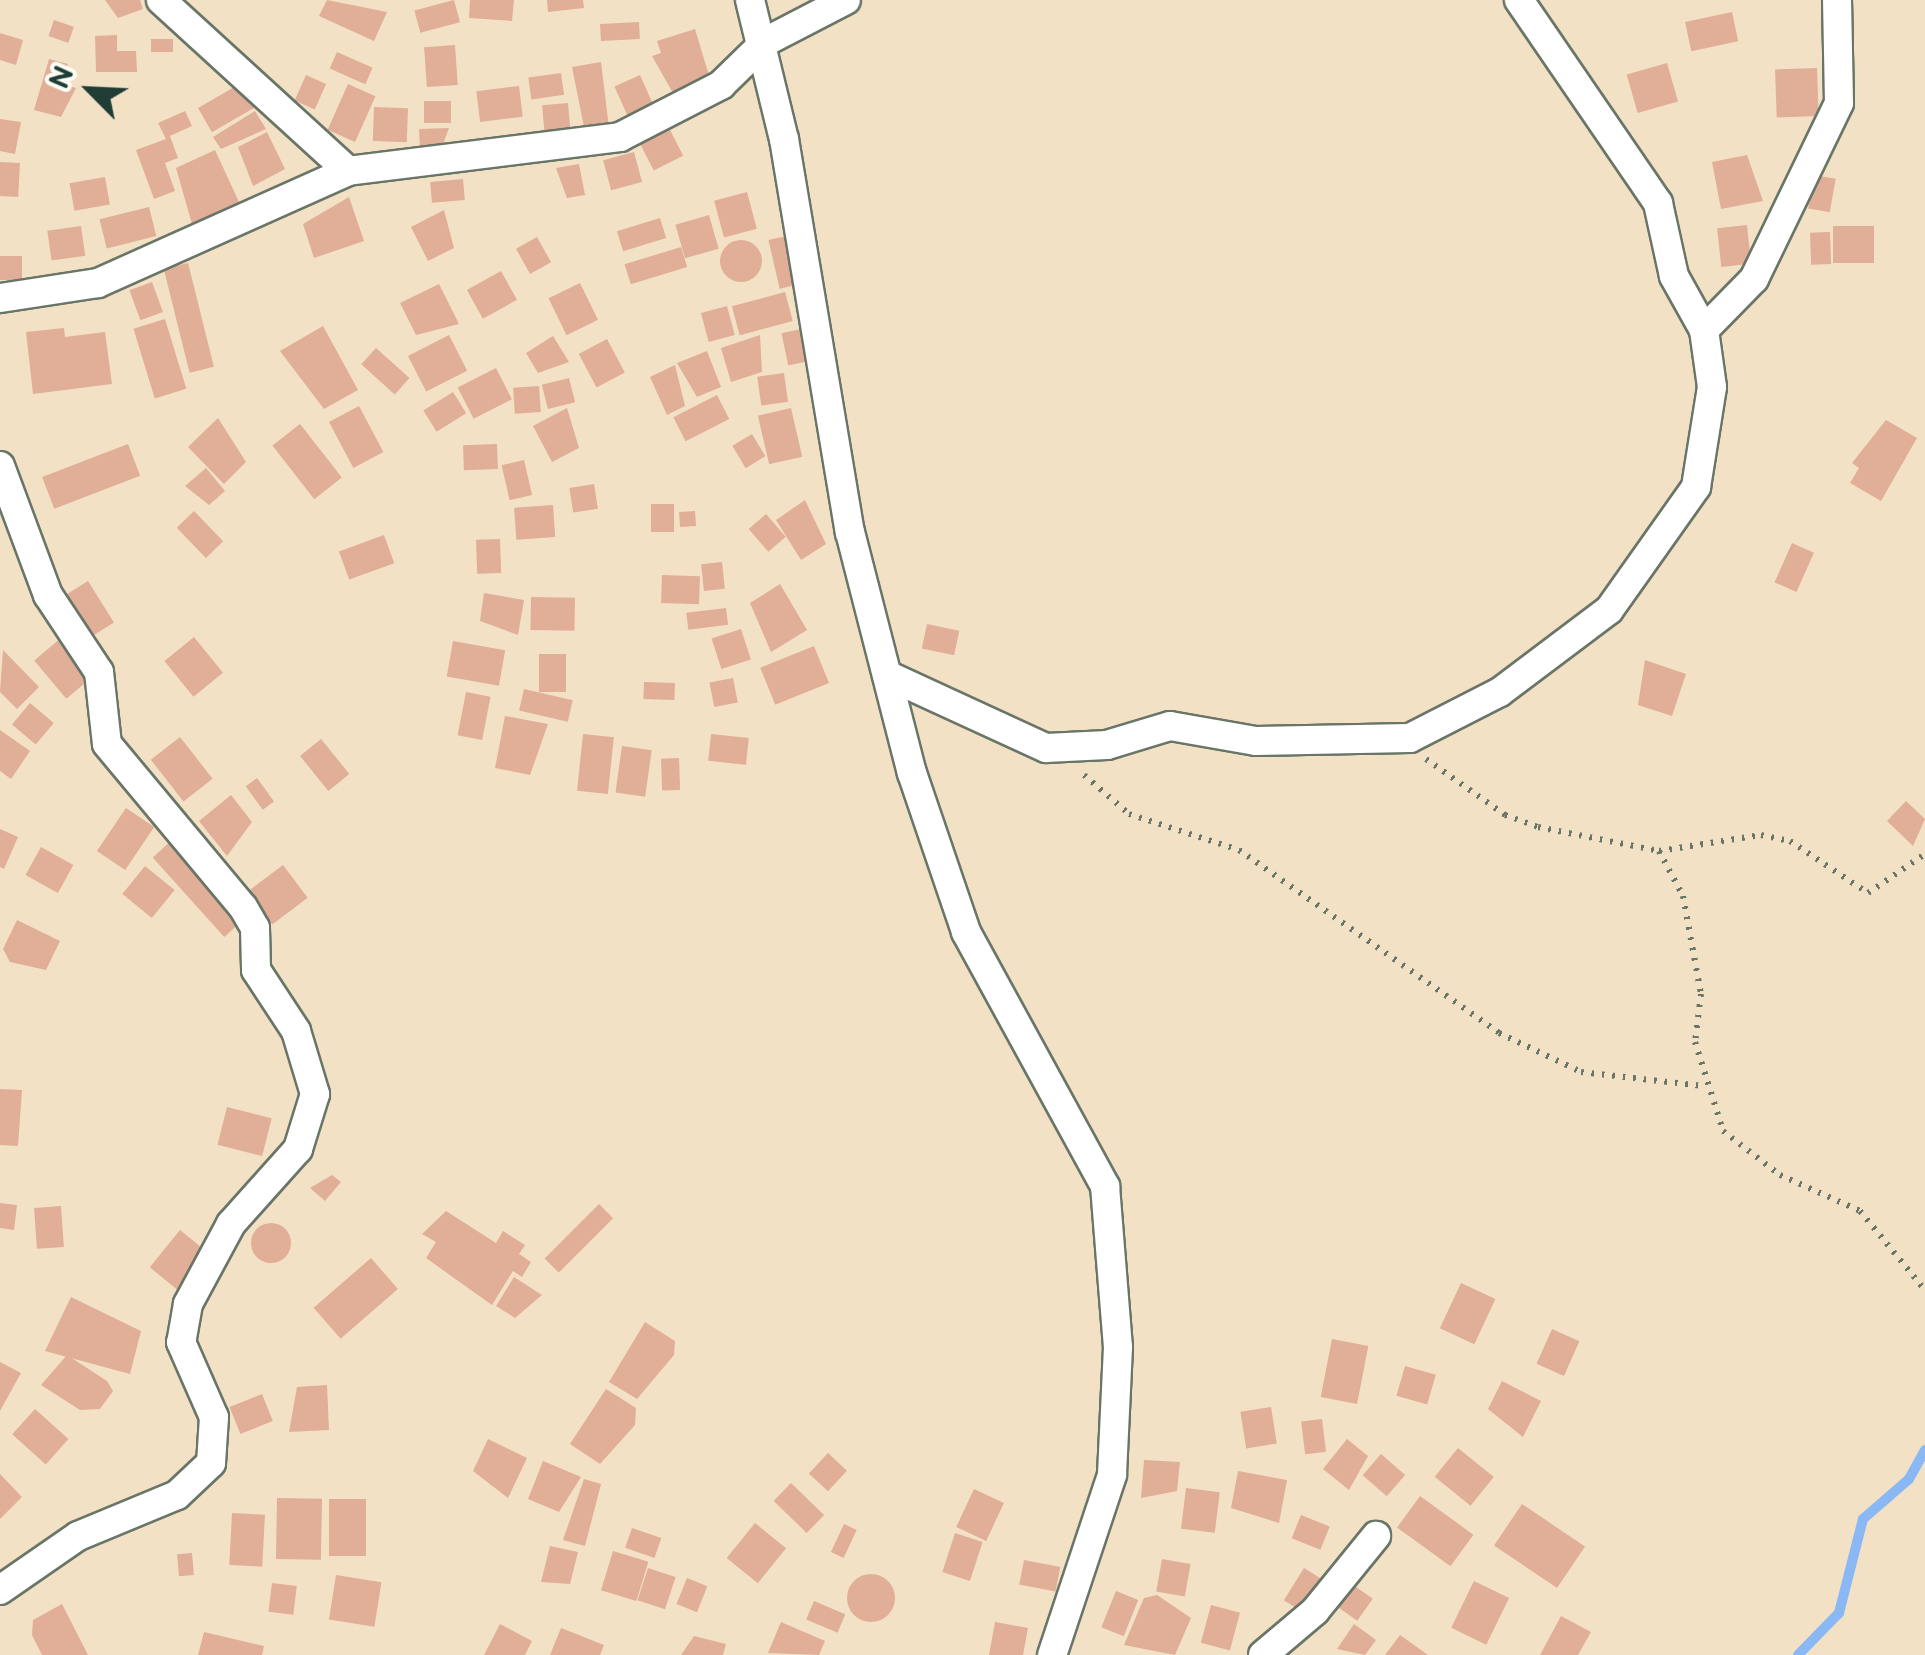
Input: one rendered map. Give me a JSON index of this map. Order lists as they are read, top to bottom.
{
  "north": "top left"
}
